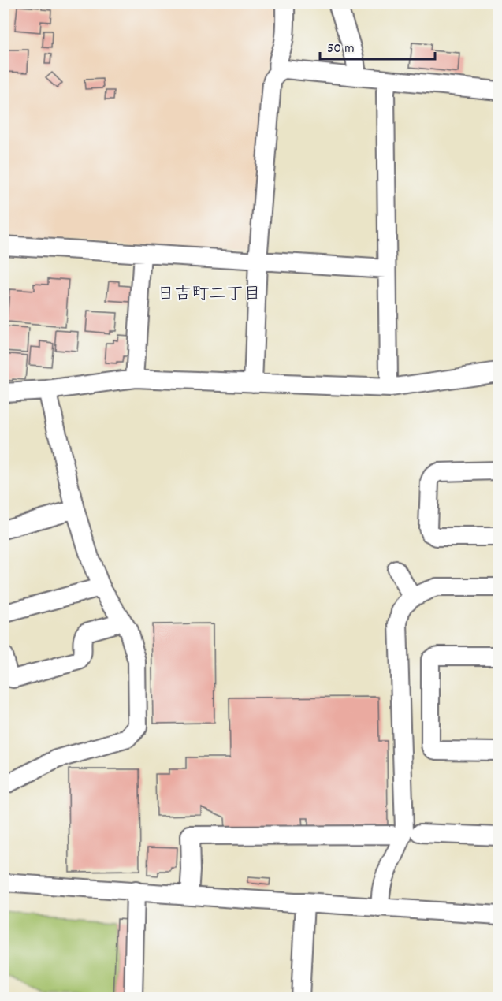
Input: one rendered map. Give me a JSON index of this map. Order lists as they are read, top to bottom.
{
  "districts": ["日吉町二丁目"],
  "scale_bar": "50 m"
}
